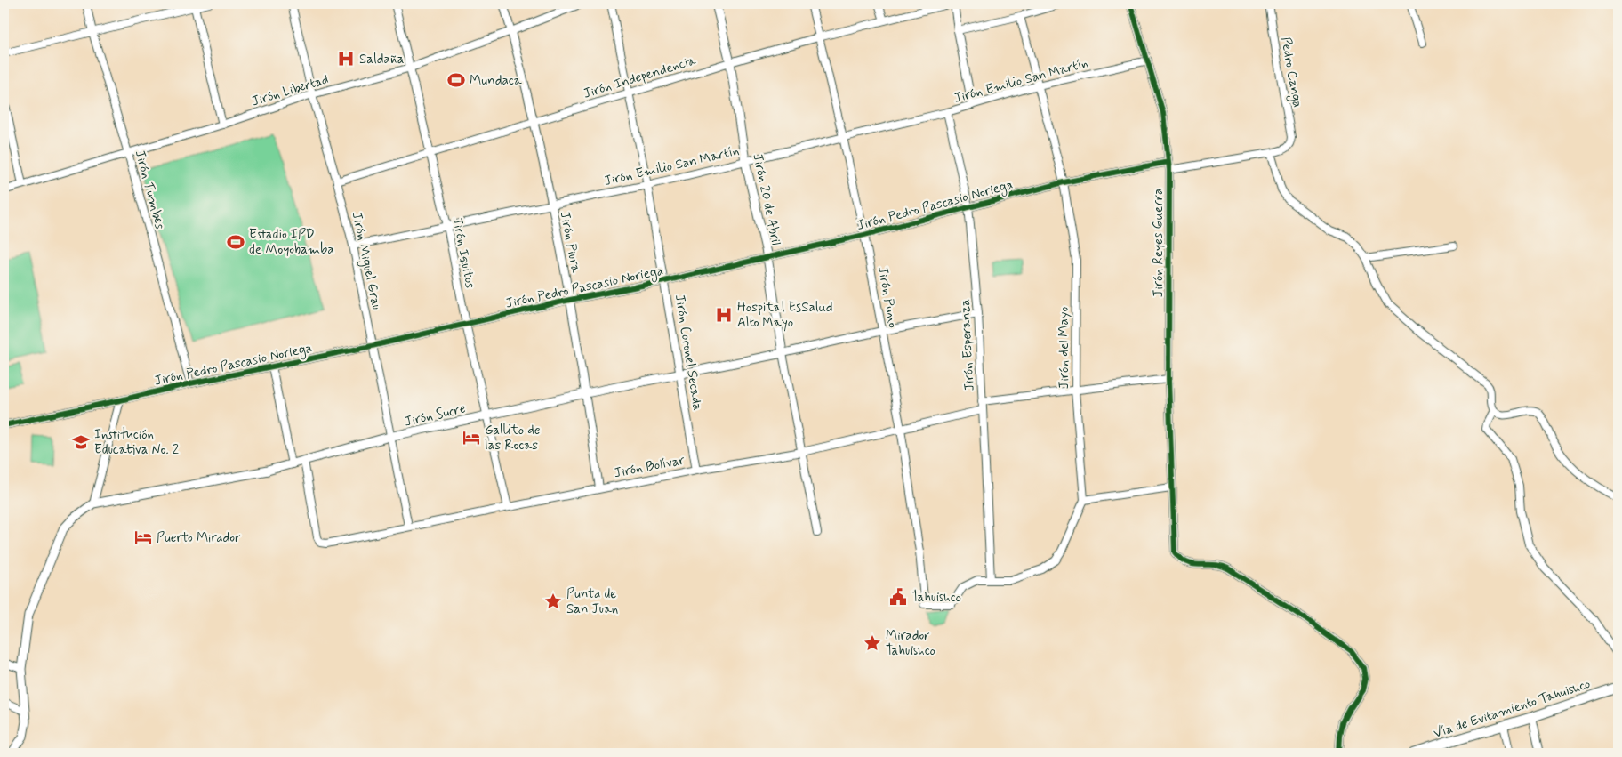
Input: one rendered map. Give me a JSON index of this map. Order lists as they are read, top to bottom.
{
  "streets": {
    "main road": ["Vía de Evitamiento Tahuishco"],
    "street": [
      "Pedro Canga",
      "Jirón Independencia",
      "Jirón Emilio San Martín",
      "Jirón Libertad",
      "Jirón Tumbes",
      "Jirón 20 de Abril",
      "Jirón Pedro Pascasio Noriega",
      "Jirón Piura",
      "Jirón Reyes Guerra",
      "Jirón Iquitos",
      "Jirón Miguel Grau",
      "Jirón Puno",
      "Jirón Esperanza",
      "Jirón del Mayo",
      "Jirón Coronel Secada",
      "Jirón Sucre",
      "Jirón Bolívar"
    ]
  },
  "crossings": [
    ["Pedro Canga", "Jirón Pedro Pascasio Noriega"],
    ["Jirón Independencia", "Jirón 20 de Abril"],
    ["Jirón Independencia", "Jirón Piura"],
    ["Jirón Independencia", "Jirón Iquitos"],
    ["Jirón Independencia", "Jirón Miguel Grau"],
    ["Jirón Independencia", "Jirón Puno"],
    ["Jirón Independencia", "Jirón Coronel Secada"],
    ["Jirón Emilio San Martín", "Jirón 20 de Abril"],
    ["Jirón Emilio San Martín", "Jirón Piura"],
    ["Jirón Emilio San Martín", "Jirón Reyes Guerra"],
    ["Jirón Emilio San Martín", "Jirón Iquitos"],
    ["Jirón Emilio San Martín", "Jirón Miguel Grau"],
    ["Jirón Emilio San Martín", "Jirón Puno"],
    ["Jirón Emilio San Martín", "Jirón Esperanza"],
    ["Jirón Emilio San Martín", "Jirón del Mayo"],
    ["Jirón Emilio San Martín", "Jirón Coronel Secada"],
    ["Jirón Libertad", "Jirón Tumbes"],
    ["Jirón Libertad", "Jirón Piura"],
    ["Jirón Libertad", "Jirón Iquitos"],
    ["Jirón Libertad", "Jirón Miguel Grau"],
    ["Jirón Tumbes", "Jirón Pedro Pascasio Noriega"],
    ["Jirón 20 de Abril", "Jirón Pedro Pascasio Noriega"],
    ["Jirón 20 de Abril", "Jirón Sucre"],
    ["Jirón 20 de Abril", "Jirón Bolívar"],
    ["Jirón Pedro Pascasio Noriega", "Jirón Piura"],
    ["Jirón Pedro Pascasio Noriega", "Jirón Reyes Guerra"],
    ["Jirón Pedro Pascasio Noriega", "Jirón Iquitos"],
    ["Jirón Pedro Pascasio Noriega", "Jirón Miguel Grau"],
    ["Jirón Pedro Pascasio Noriega", "Jirón Puno"],
    ["Jirón Pedro Pascasio Noriega", "Jirón Esperanza"],
    ["Jirón Pedro Pascasio Noriega", "Jirón del Mayo"],
    ["Jirón Pedro Pascasio Noriega", "Jirón Coronel Secada"],
    ["Jirón Piura", "Jirón Sucre"],
    ["Jirón Piura", "Jirón Bolívar"],
    ["Jirón Iquitos", "Jirón Sucre"],
    ["Jirón Iquitos", "Jirón Bolívar"],
    ["Jirón Miguel Grau", "Jirón Sucre"],
    ["Jirón Miguel Grau", "Jirón Bolívar"],
    ["Jirón Puno", "Jirón del Mayo"],
    ["Jirón Puno", "Jirón Bolívar"],
    ["Jirón Esperanza", "Jirón del Mayo"],
    ["Jirón Esperanza", "Jirón Bolívar"],
    ["Jirón Coronel Secada", "Jirón Sucre"],
    ["Jirón Coronel Secada", "Jirón Bolívar"],
    ["Jirón Sucre", "Jirón Bolívar"]
  ],
  "places": {
    "hospital": ["Saldaña", "Hospital EsSalud Alto Mayo"],
    "sports": ["Mundaca", "Estadio IPD de Moyobamba"],
    "hotel": ["Gallito de las Rocas", "Puerto Mirador"],
    "school or university": ["Institución Educativa No. 2"],
    "public building": ["Tahuishco"],
    "place": ["Punta de San Juan", "Mirador Tahuishco"]
  }
}
